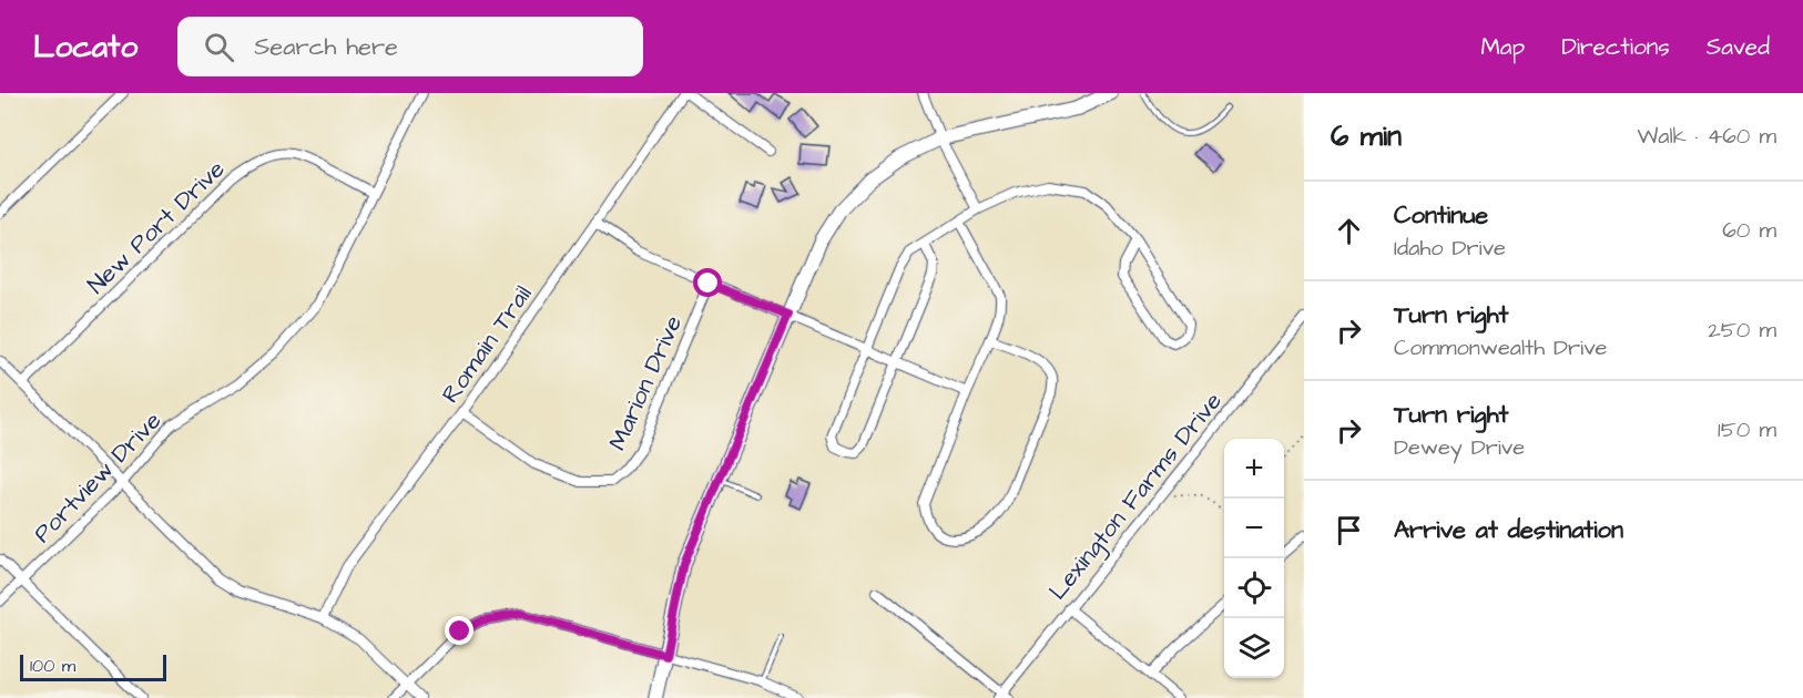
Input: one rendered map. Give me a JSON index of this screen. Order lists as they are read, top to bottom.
{
  "streets": {
    "street": [
      "New Port Drive",
      "Romain Trail",
      "Marion Drive",
      "Portview Drive",
      "Lexington Farms Drive"
    ]
  },
  "crossings": [
    ["New Port Drive", "Portview Drive"],
    ["Romain Trail", "Marion Drive"]
  ],
  "scale_bar": "100 m",
  "page": {
    "header": "Locato",
    "search": "Search here",
    "nav": ["Map", "Directions", "Saved"],
    "heading": ["6 min", "Walk · 460 m"],
    "list": [
      ["Continue", "Idaho Drive", "60 m"],
      ["Turn right", "Commonwealth Drive", "250 m"],
      ["Turn right", "Dewey Drive", "150 m"],
      "Arrive at destination"
    ],
    "map_buttons": ["+", "−"],
    "scale": "100 m"
  }
}
